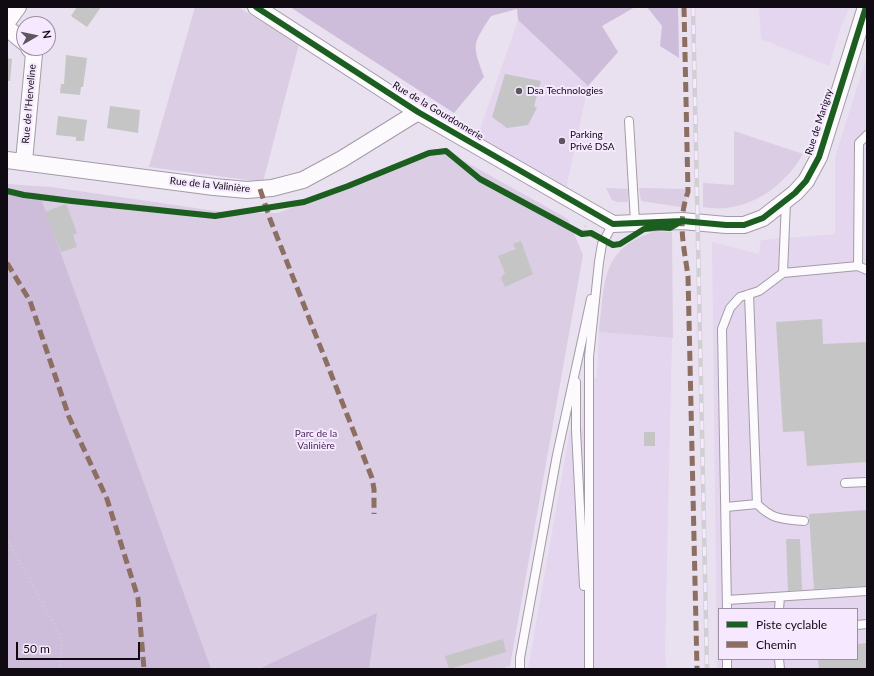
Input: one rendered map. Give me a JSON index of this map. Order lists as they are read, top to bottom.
{
  "streets": {
    "street": [
      "Rue de l'Herveline",
      "Rue de la Gourdonnerie",
      "Rue de Marigny",
      "Rue de la Valinière"
    ]
  },
  "crossings": [
    ["Rue de l'Herveline", "Rue de la Valinière"],
    ["Rue de la Gourdonnerie", "Rue de Marigny"],
    ["Rue de la Gourdonnerie", "Rue de la Valinière"]
  ],
  "parks": ["Parc de la Valinière"],
  "places": ["Dsa Technologies", "Parking Privé DSA"],
  "legend": ["Piste cyclable", "Chemin"],
  "scale_bar": "50 m",
  "north": "right"
}
